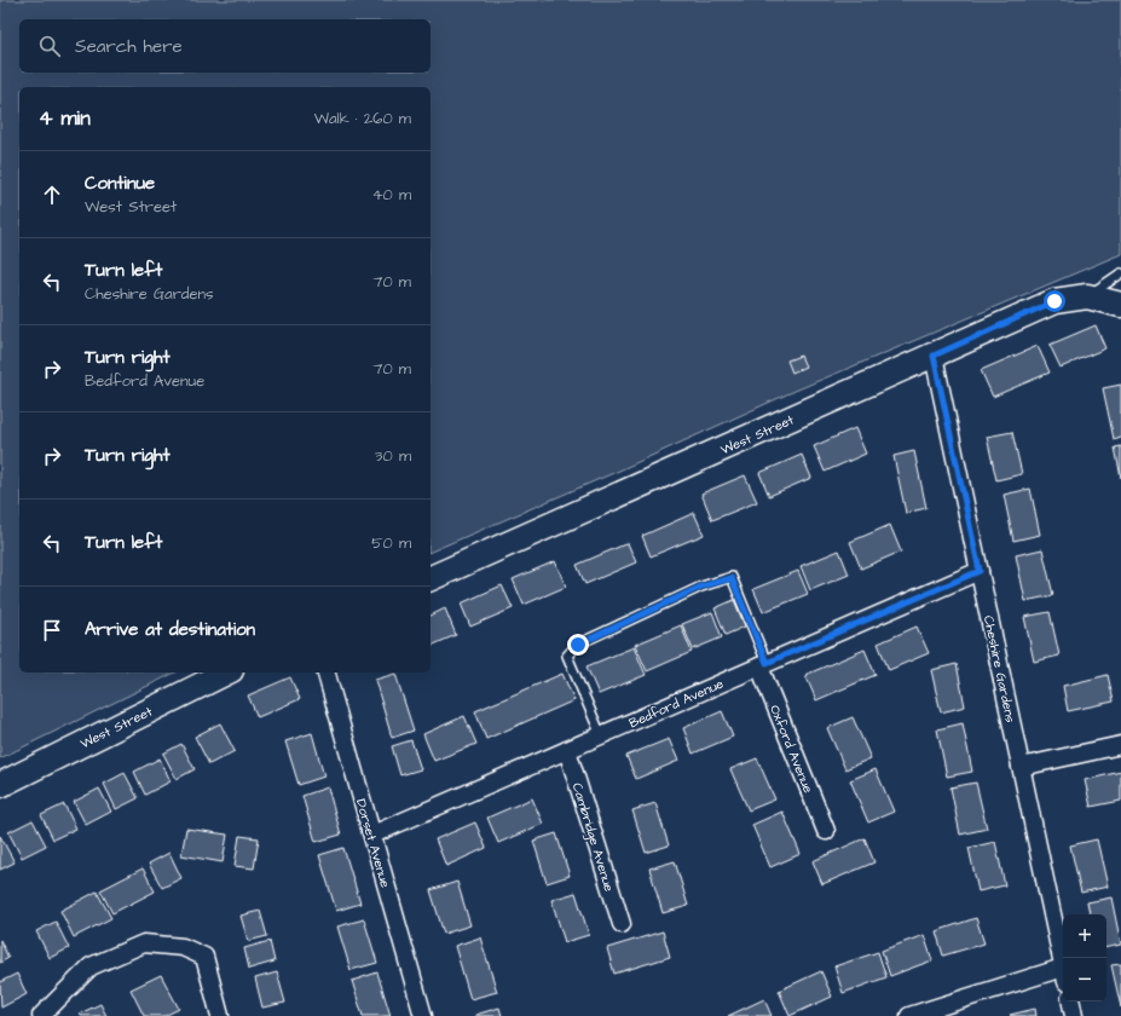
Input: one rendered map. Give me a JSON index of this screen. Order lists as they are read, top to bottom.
{
  "streets": {
    "street": [
      "West Street",
      "Cheshire Gardens",
      "Bedford Avenue",
      "Oxford Avenue",
      "Cambridge Avenue",
      "Dorset Avenue"
    ]
  },
  "crossings": [
    ["West Street", "Cheshire Gardens"],
    ["Cheshire Gardens", "Bedford Avenue"],
    ["Bedford Avenue", "Oxford Avenue"],
    ["Bedford Avenue", "Cambridge Avenue"],
    ["Bedford Avenue", "Dorset Avenue"]
  ],
  "page": {
    "search": "Search here",
    "heading": ["4 min", "Walk · 260 m"],
    "list": [
      ["Continue", "West Street", "40 m"],
      ["Turn left", "Cheshire Gardens", "70 m"],
      ["Turn right", "Bedford Avenue", "70 m"],
      ["Turn right", "30 m"],
      ["Turn left", "50 m"],
      "Arrive at destination"
    ],
    "map_buttons": ["+", "−"]
  }
}
